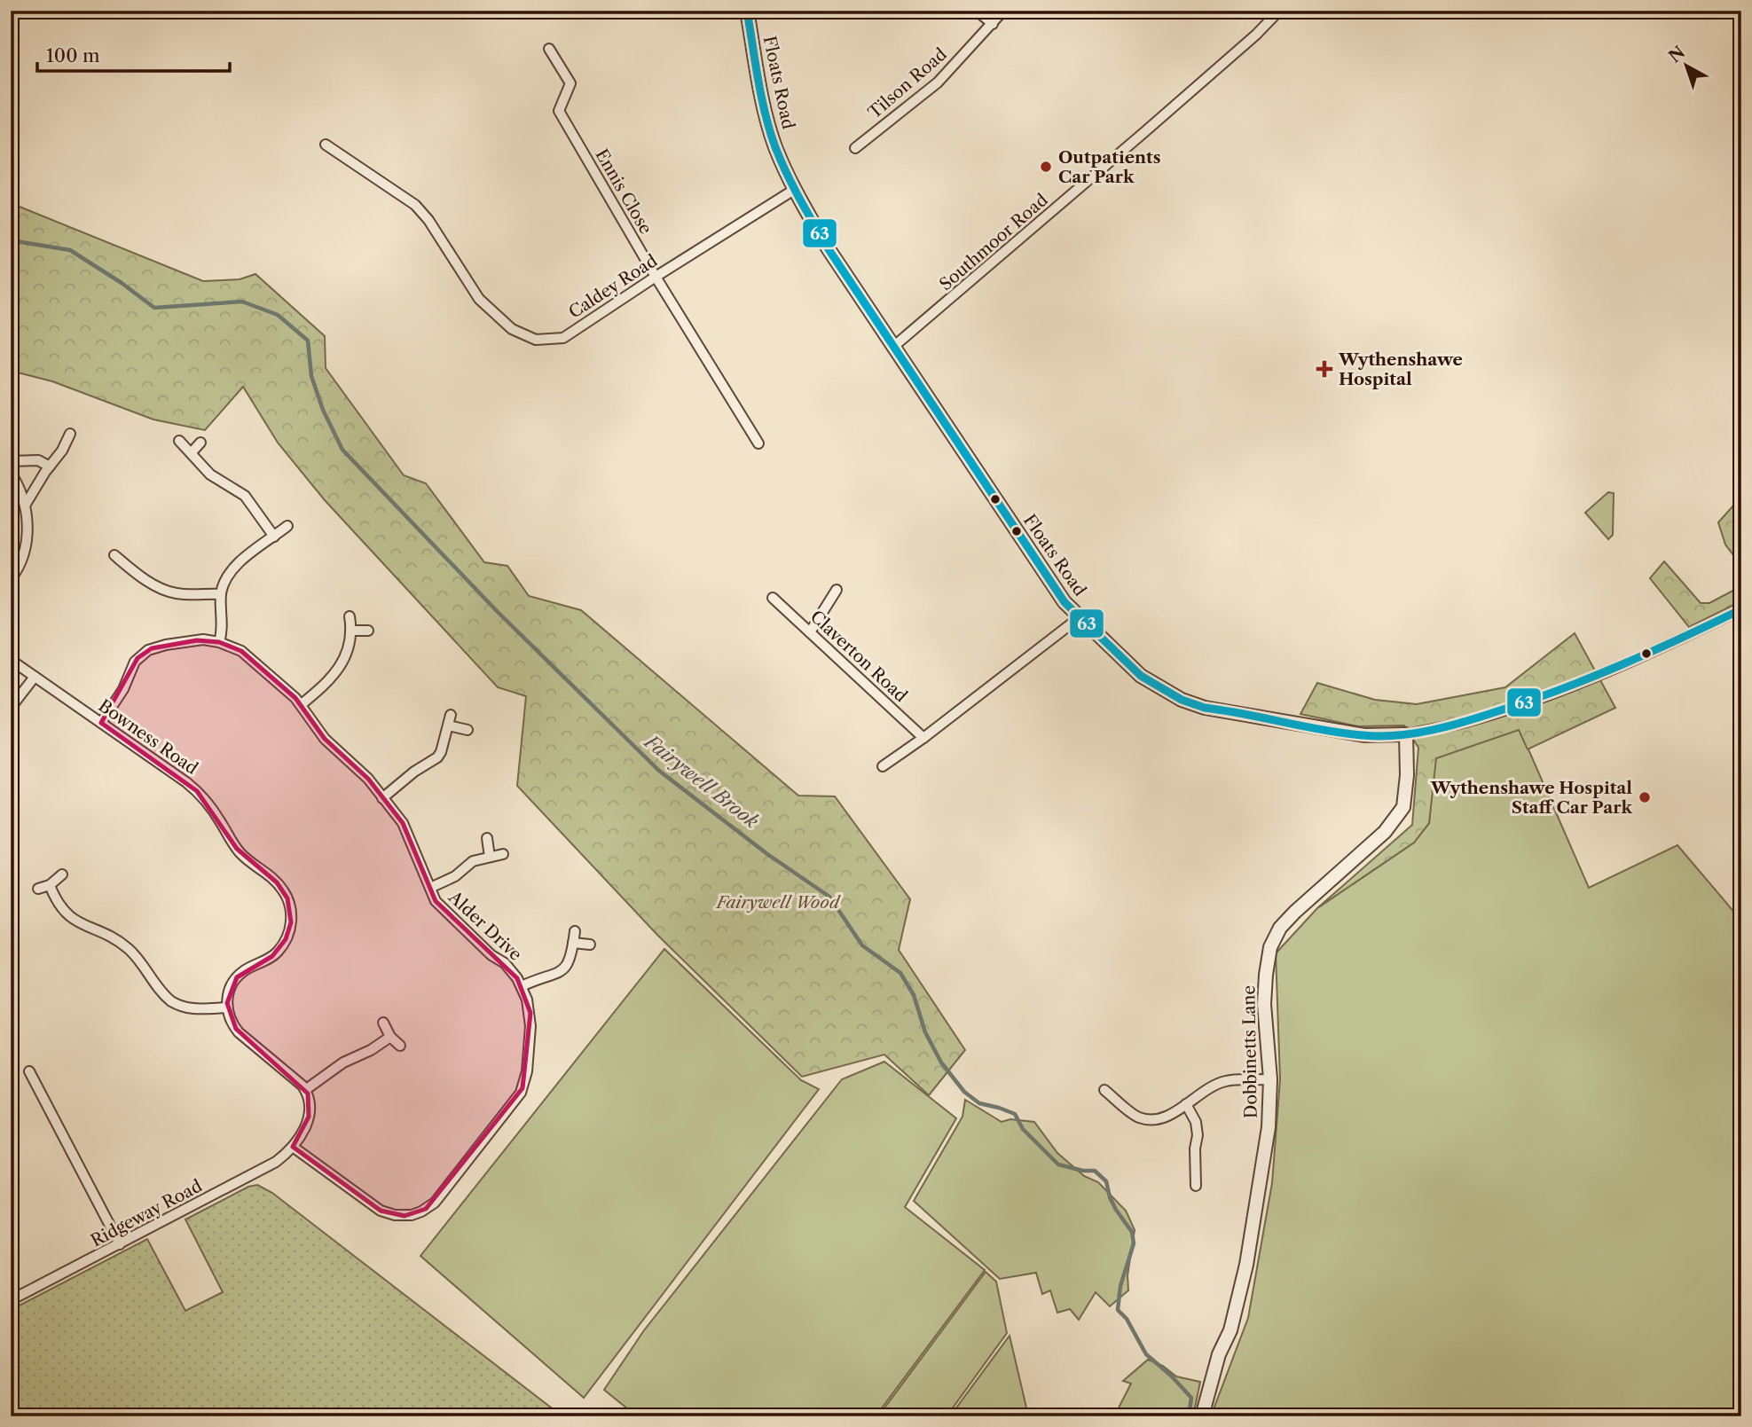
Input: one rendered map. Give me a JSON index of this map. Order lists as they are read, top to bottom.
{
  "streets": {
    "street": [
      "Floats Road",
      "Tilson Road",
      "Ennis Close",
      "Southmoor Road",
      "Caldey Road",
      "Claverton Road",
      "Bowness Road",
      "Alder Drive",
      "Dobbinetts Lane",
      "Ridgeway Road"
    ]
  },
  "crossings": [
    ["Floats Road", "Southmoor Road"],
    ["Floats Road", "Caldey Road"],
    ["Floats Road", "Dobbinetts Lane"],
    ["Ennis Close", "Caldey Road"],
    ["Bowness Road", "Alder Drive"],
    ["Alder Drive", "Ridgeway Road"]
  ],
  "water": ["Fairywell Brook"],
  "parks": ["Fairywell Wood"],
  "places": {
    "other": ["Outpatients Car Park", "Wythenshawe Hospital Staff Car Park"],
    "health": ["Wythenshawe Hospital"]
  },
  "lines": ["transit line 63"],
  "scale_bar": "100 m",
  "north": "top left"
}
